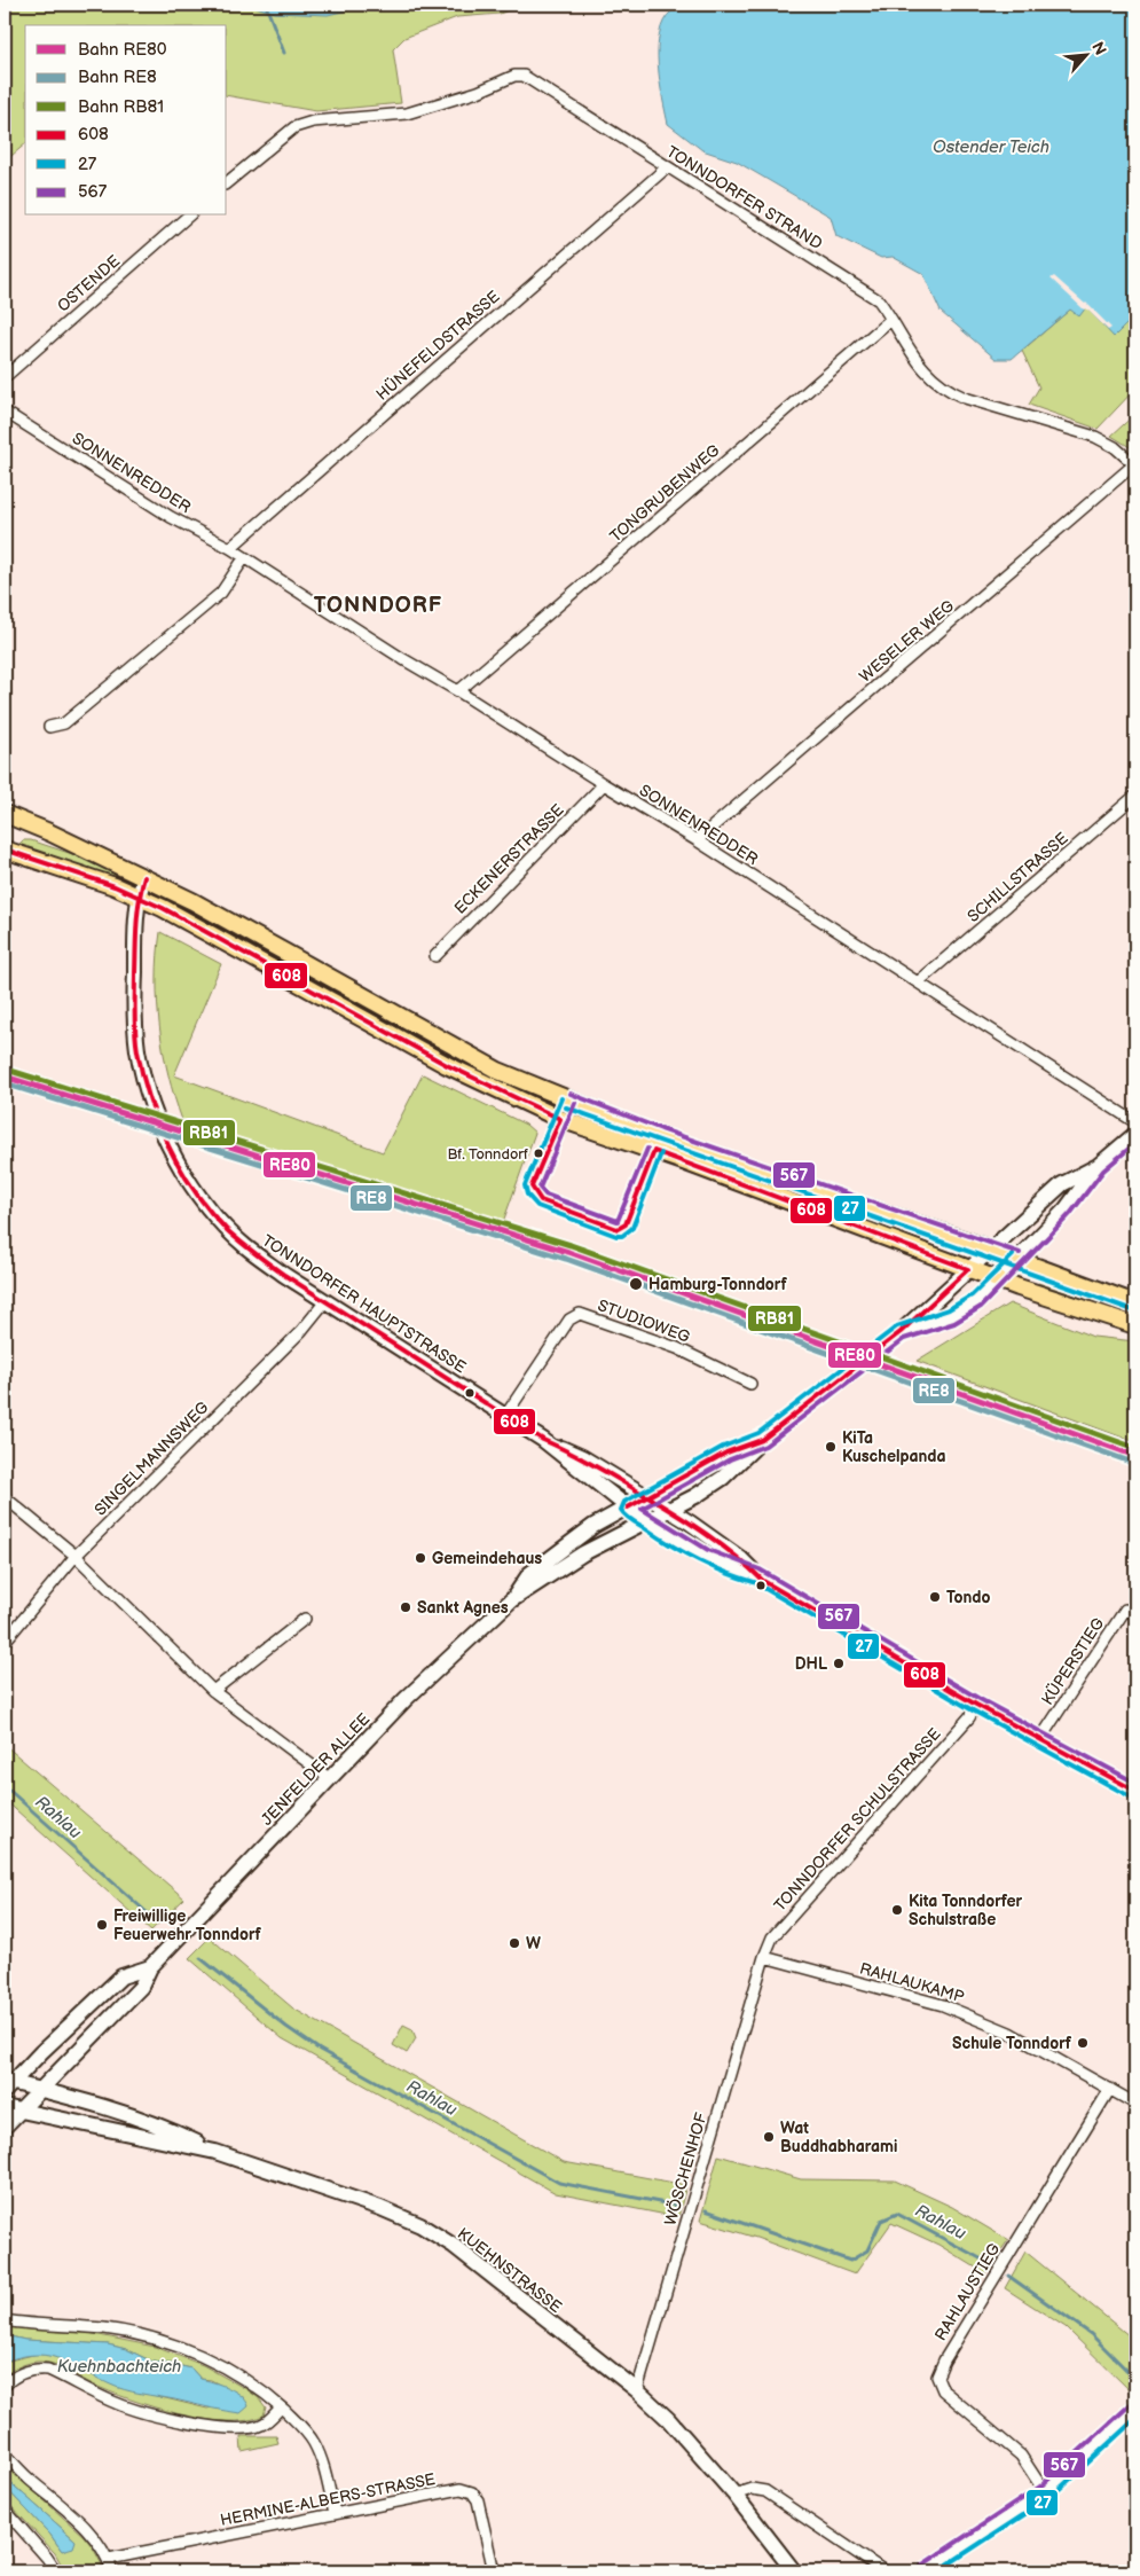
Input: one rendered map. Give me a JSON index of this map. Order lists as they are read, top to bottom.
{
  "streets": {
    "main road": ["TONNDORFER HAUPTSTRASSE", "JENFELDER ALLEE", "KUEHNSTRASSE"],
    "street": [
      "TONNDORFER STRAND",
      "OSTENDE",
      "HÜNEFELDSTRASSE",
      "SONNENREDDER",
      "TONGRUBENWEG",
      "WESELER WEG",
      "ECKENERSTRASSE",
      "SCHILLSTRASSE",
      "STUDIOWEG",
      "SINGELMANNSWEG",
      "KÜPERSTIEG",
      "TONNDORFER SCHULSTRASSE",
      "RAHLAUKAMP",
      "WÖSCHENHOF",
      "RAHLAUSTIEG",
      "HERMINE-ALBERS-STRASSE"
    ]
  },
  "crossings": [
    ["TONNDORFER STRAND", "HÜNEFELDSTRASSE"],
    ["TONNDORFER STRAND", "TONGRUBENWEG"],
    ["TONNDORFER STRAND", "WESELER WEG"],
    ["HÜNEFELDSTRASSE", "SONNENREDDER"],
    ["SONNENREDDER", "TONGRUBENWEG"],
    ["SONNENREDDER", "WESELER WEG"],
    ["SONNENREDDER", "ECKENERSTRASSE"],
    ["SONNENREDDER", "SCHILLSTRASSE"],
    ["TONNDORFER HAUPTSTRASSE", "STUDIOWEG"],
    ["TONNDORFER HAUPTSTRASSE", "SINGELMANNSWEG"],
    ["TONNDORFER HAUPTSTRASSE", "KÜPERSTIEG"],
    ["TONNDORFER HAUPTSTRASSE", "JENFELDER ALLEE"],
    ["TONNDORFER HAUPTSTRASSE", "TONNDORFER SCHULSTRASSE"],
    ["JENFELDER ALLEE", "KUEHNSTRASSE"],
    ["TONNDORFER SCHULSTRASSE", "RAHLAUKAMP"],
    ["TONNDORFER SCHULSTRASSE", "WÖSCHENHOF"],
    ["RAHLAUKAMP", "WÖSCHENHOF"],
    ["RAHLAUKAMP", "RAHLAUSTIEG"],
    ["WÖSCHENHOF", "KUEHNSTRASSE"]
  ],
  "districts": ["TONNDORF"],
  "water": ["Ostender Teich", "Rahlau", "Kuehnbachteich"],
  "places": [
    "Bf. Tonndorf",
    "Hamburg-Tonndorf",
    "KiTa Kuschelpanda",
    "Gemeindehaus",
    "Tondo",
    "Sankt Agnes",
    "DHL",
    "Kita Tonndorfer Schulstraße",
    "Freiwillige Feuerwehr Tonndorf",
    "W",
    "Schule Tonndorf",
    "Wat Buddhabharami"
  ],
  "lines": [
    "transit line 608",
    "rail line RB81",
    "rail line RE80",
    "rail line RE8",
    "transit line 567",
    "transit line 27"
  ],
  "legend": [
    "Bahn RE80",
    "Bahn RE8",
    "Bahn RB81",
    "608",
    "27",
    "567"
  ],
  "north": "top right"
}
